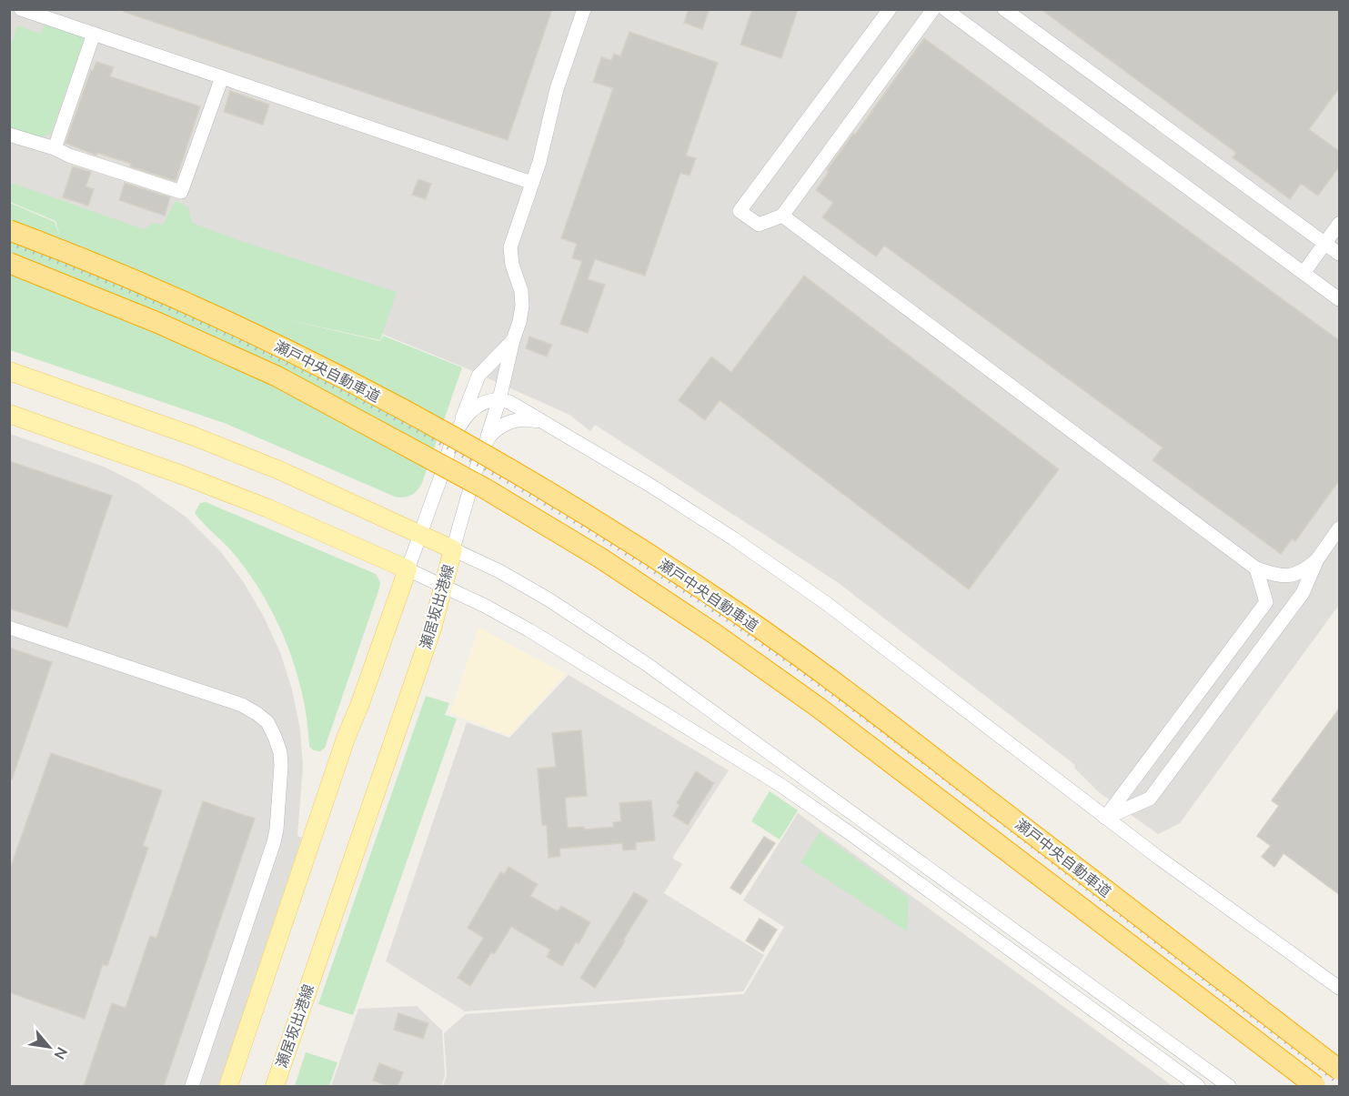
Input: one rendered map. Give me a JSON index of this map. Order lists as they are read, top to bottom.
{
  "streets": {
    "highway": ["瀬戸中央自動車道"],
    "main road": ["瀬居坂出港線"]
  },
  "north": "bottom right"
}
